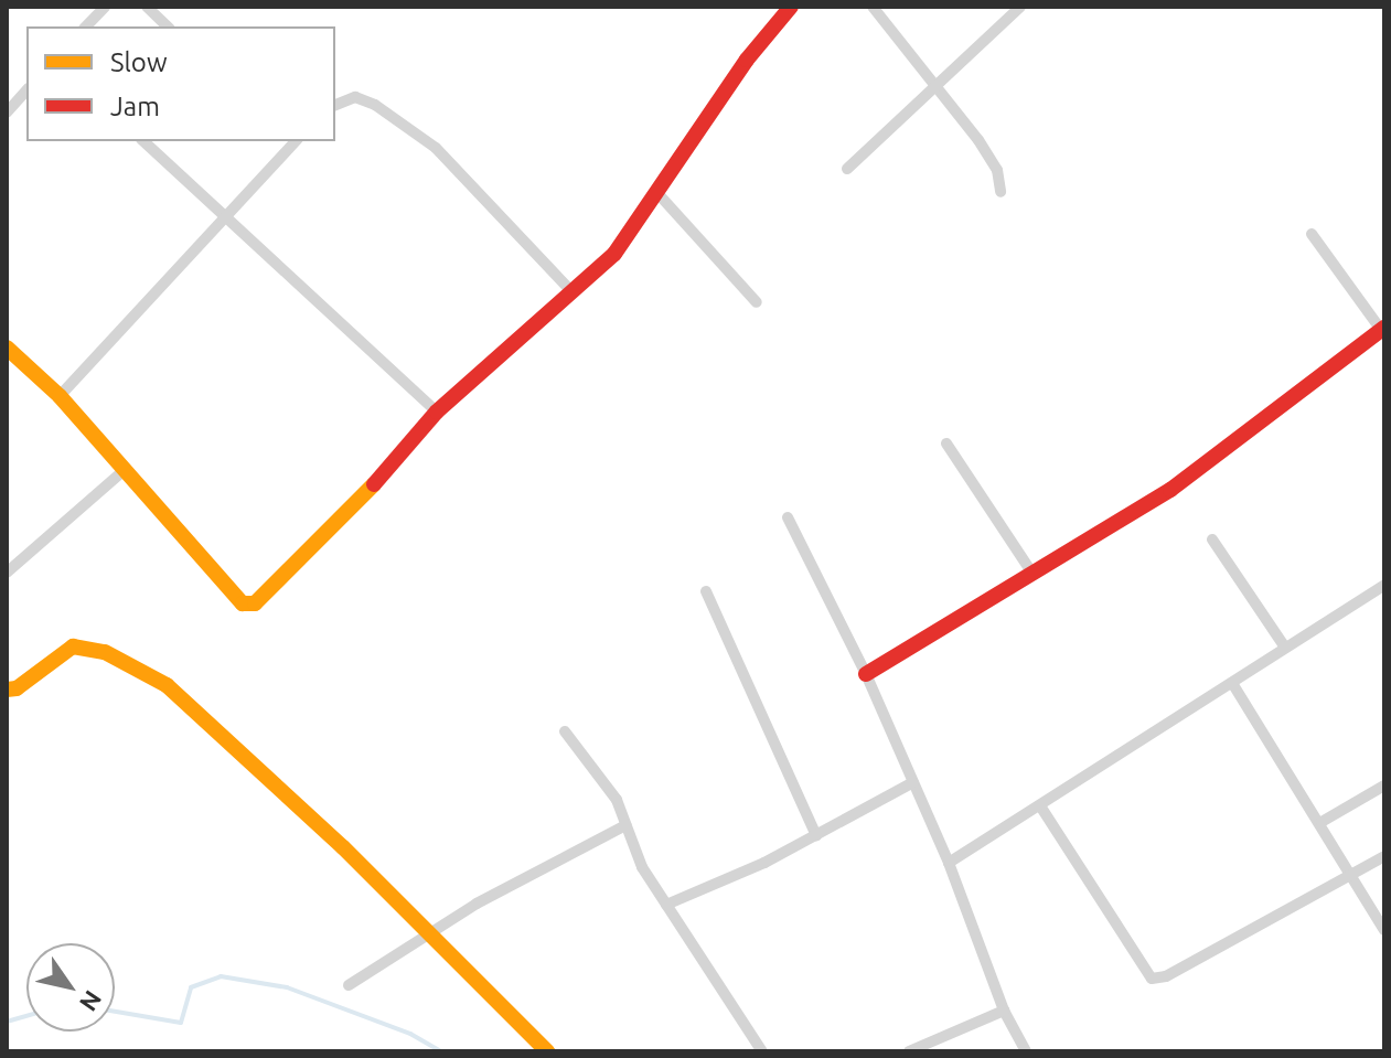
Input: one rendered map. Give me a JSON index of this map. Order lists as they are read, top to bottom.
{
  "legend": ["Slow", "Jam"],
  "north": "bottom right"
}
